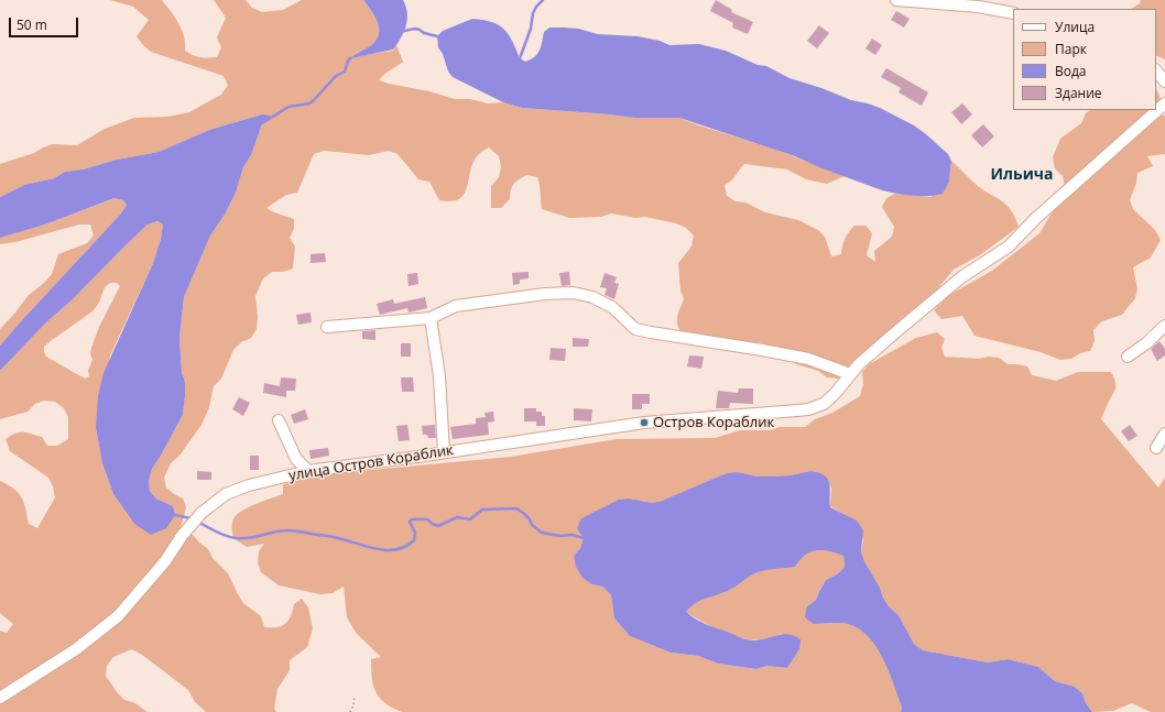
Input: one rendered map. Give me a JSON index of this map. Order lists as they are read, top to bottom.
{
  "streets": {
    "street": ["улица Остров Кораблик"]
  },
  "districts": ["Ильича"],
  "places": ["Остров Кораблик"],
  "legend": [
    "Улица",
    "Парк",
    "Вода",
    "Здание"
  ],
  "scale_bar": "50 m"
}
